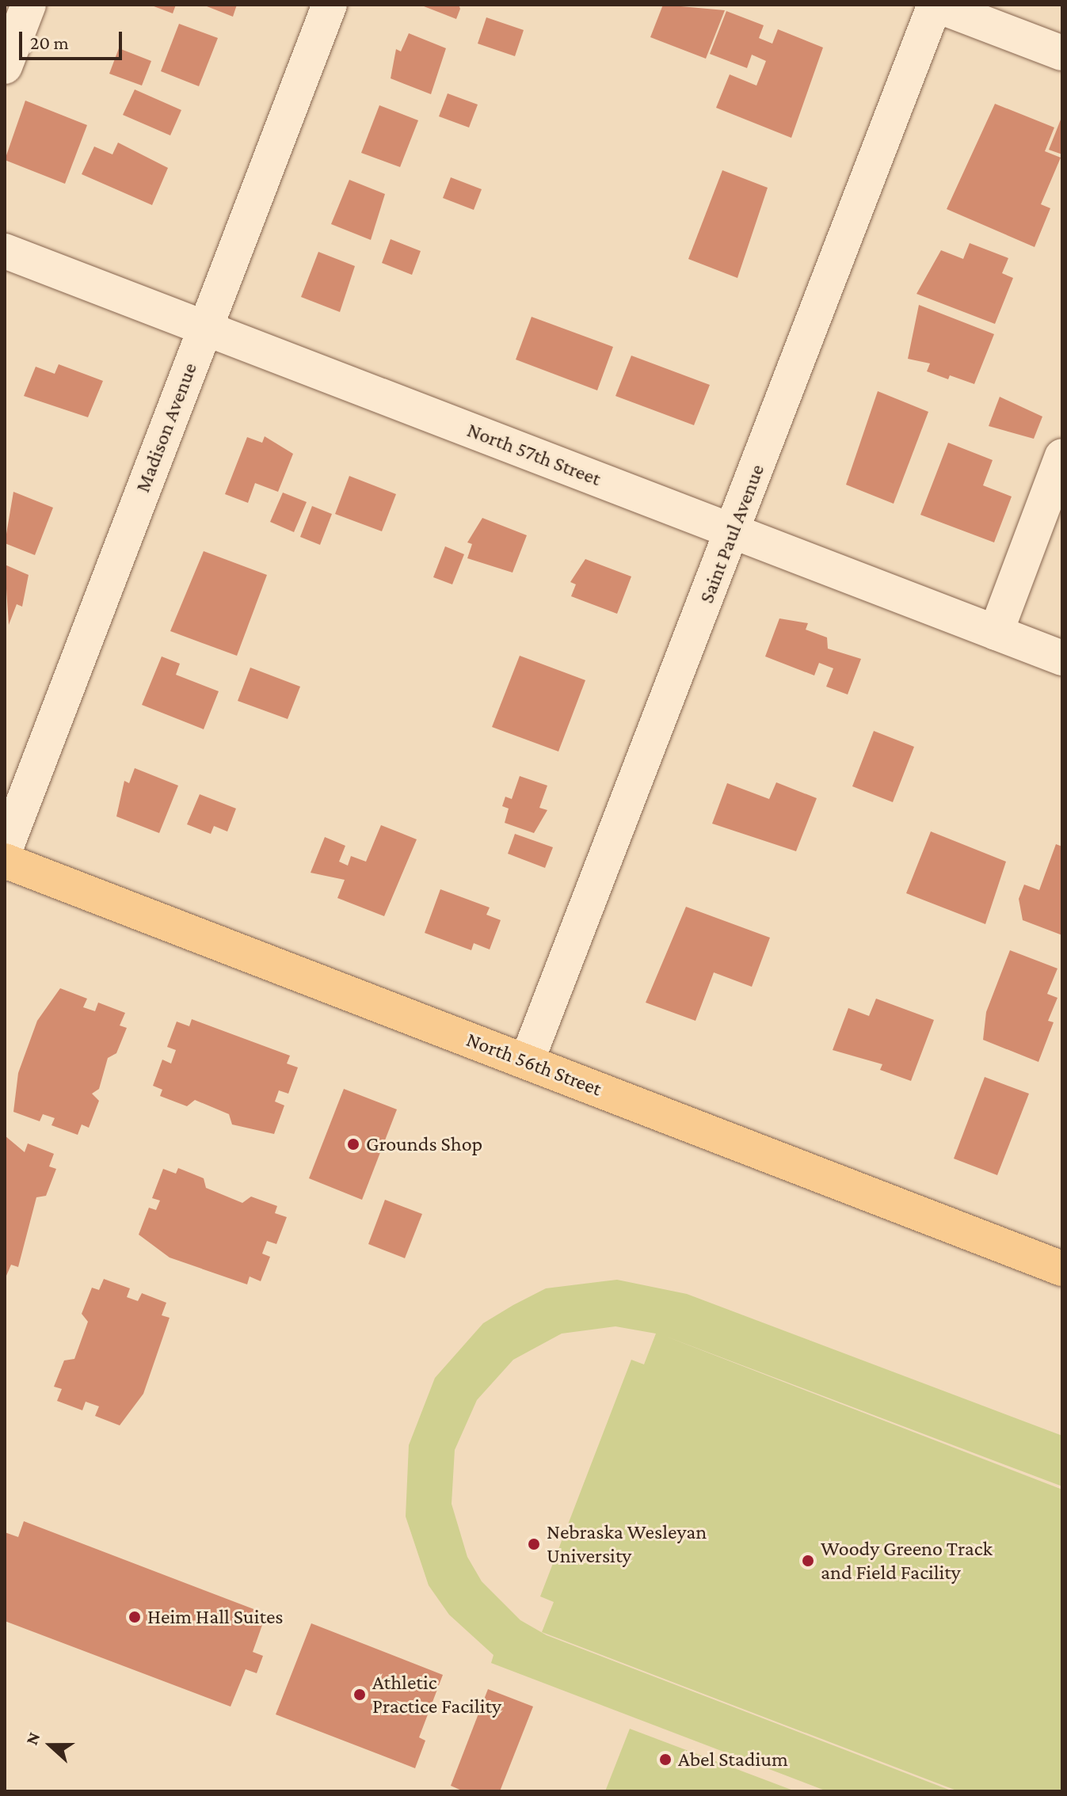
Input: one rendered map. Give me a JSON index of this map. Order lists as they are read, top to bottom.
{
  "streets": {
    "main road": ["North 56th Street"],
    "street": ["Madison Avenue", "North 57th Street", "Saint Paul Avenue"]
  },
  "crossings": [
    ["Madison Avenue", "North 57th Street"],
    ["North 57th Street", "Saint Paul Avenue"],
    ["Saint Paul Avenue", "North 56th Street"]
  ],
  "places": [
    "Grounds Shop",
    "Nebraska Wesleyan University",
    "Woody Greeno Track and Field Facility",
    "Heim Hall Suites",
    "Athletic Practice Facility",
    "Abel Stadium"
  ],
  "scale_bar": "20 m",
  "north": "left"
}
